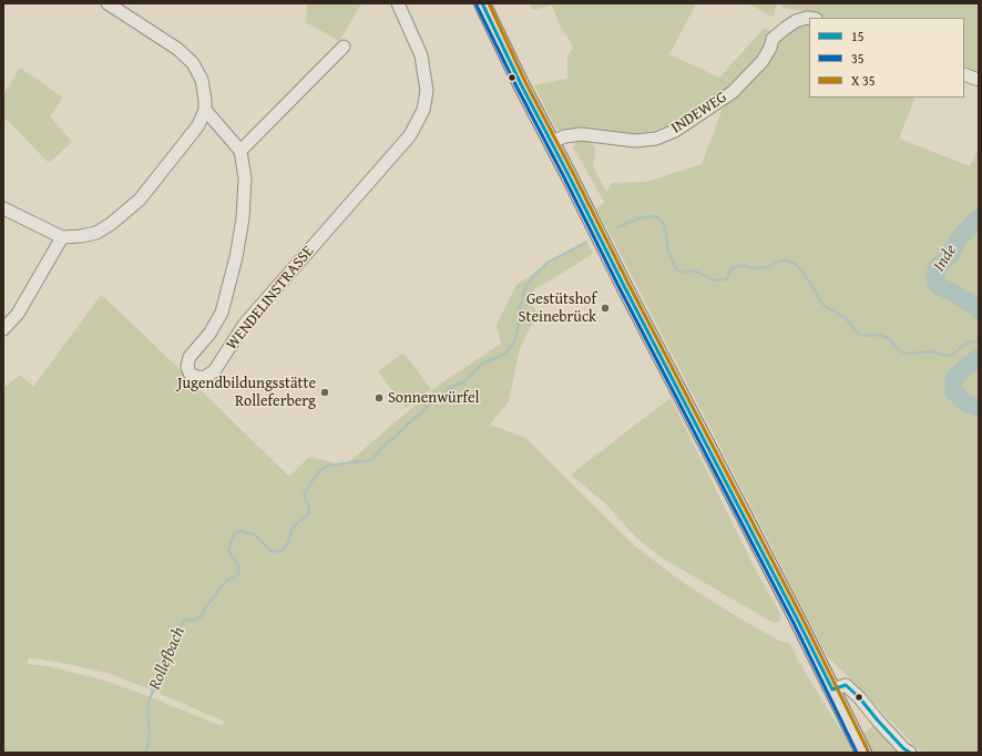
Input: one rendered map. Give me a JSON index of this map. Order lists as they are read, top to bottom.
{
  "streets": {
    "street": ["INDEWEG", "WENDELINSTRASSE"]
  },
  "water": ["Inde", "Rollefbach"],
  "places": ["Gestütshof Steinebrück", "Jugendbildungsstätte Rolleferberg", "Sonnenwürfel"],
  "lines": ["transit line 15", "transit line 35"],
  "legend": ["15", "35", "X 35"]
}
